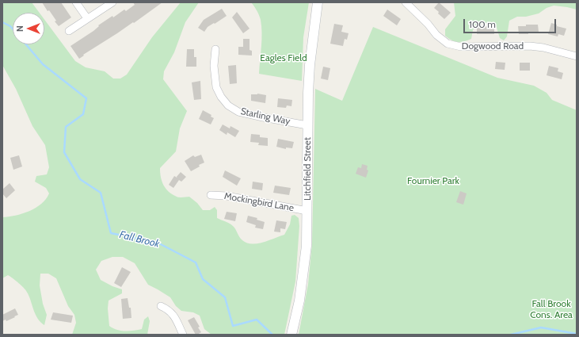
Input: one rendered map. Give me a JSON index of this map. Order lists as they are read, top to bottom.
{
  "streets": {
    "main road": ["Litchfield Street"],
    "street": ["Dogwood Road", "Starling Way", "Mockingbird Lane"]
  },
  "crossings": [
    ["Starling Way", "Litchfield Street"],
    ["Litchfield Street", "Mockingbird Lane"]
  ],
  "water": ["Fall Brook"],
  "parks": ["Eagles Field", "Fournier Park", "Fall Brook Cons. Area"],
  "scale_bar": "100 m",
  "north": "left"
}
